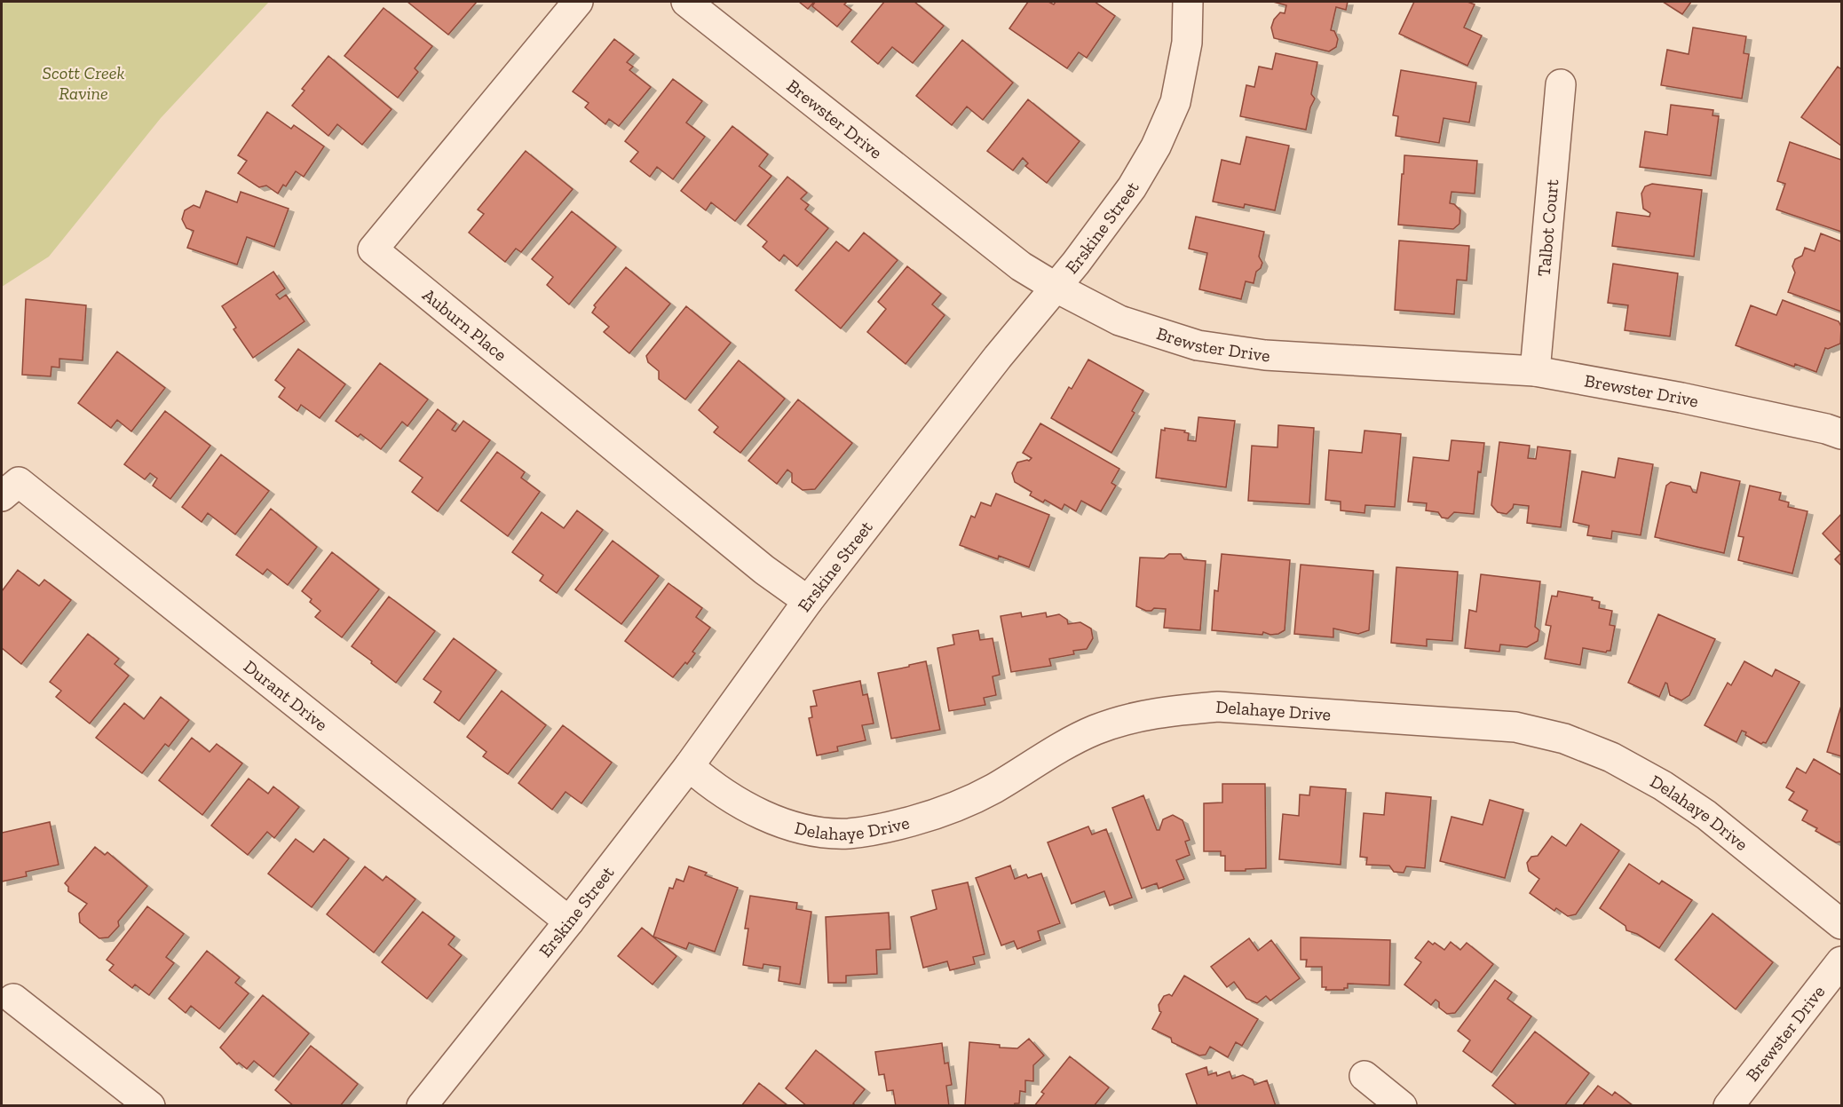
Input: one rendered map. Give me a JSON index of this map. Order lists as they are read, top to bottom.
{
  "streets": {
    "street": [
      "Brewster Drive",
      "Erskine Street",
      "Talbot Court",
      "Auburn Place",
      "Durant Drive",
      "Delahaye Drive"
    ]
  },
  "crossings": [
    ["Brewster Drive", "Erskine Street"],
    ["Brewster Drive", "Talbot Court"],
    ["Erskine Street", "Auburn Place"],
    ["Erskine Street", "Durant Drive"],
    ["Erskine Street", "Delahaye Drive"]
  ],
  "parks": ["Scott Creek Ravine"]
}
